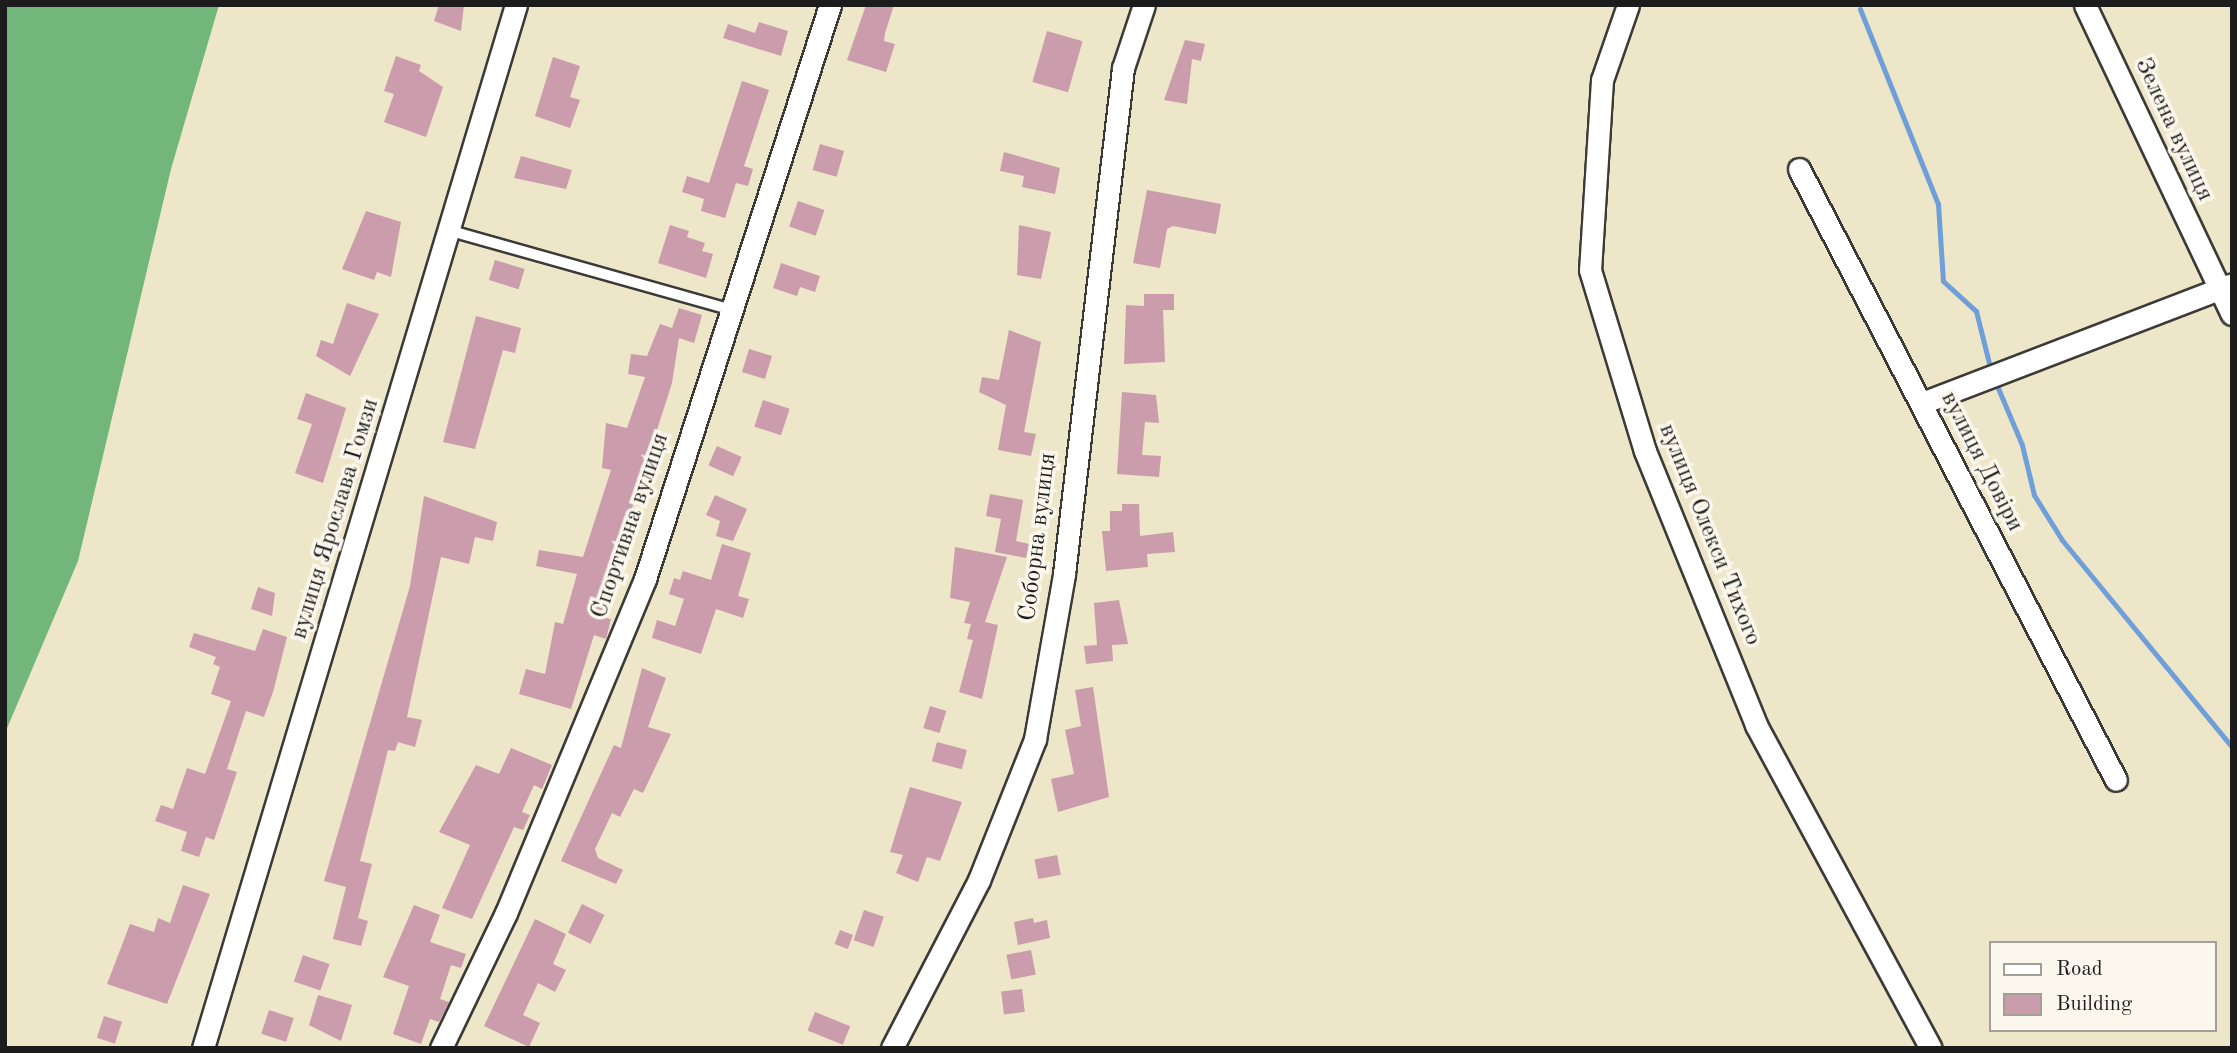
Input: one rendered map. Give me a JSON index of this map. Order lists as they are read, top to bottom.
{
  "streets": {
    "street": [
      "Зелена вулиця",
      "вулиця Довіри",
      "вулиця Ярослава Гомзи",
      "Спортивна вулиця",
      "вулиця Олекси Тихого",
      "Соборна вулиця"
    ]
  },
  "legend": ["Road", "Building"]
}
